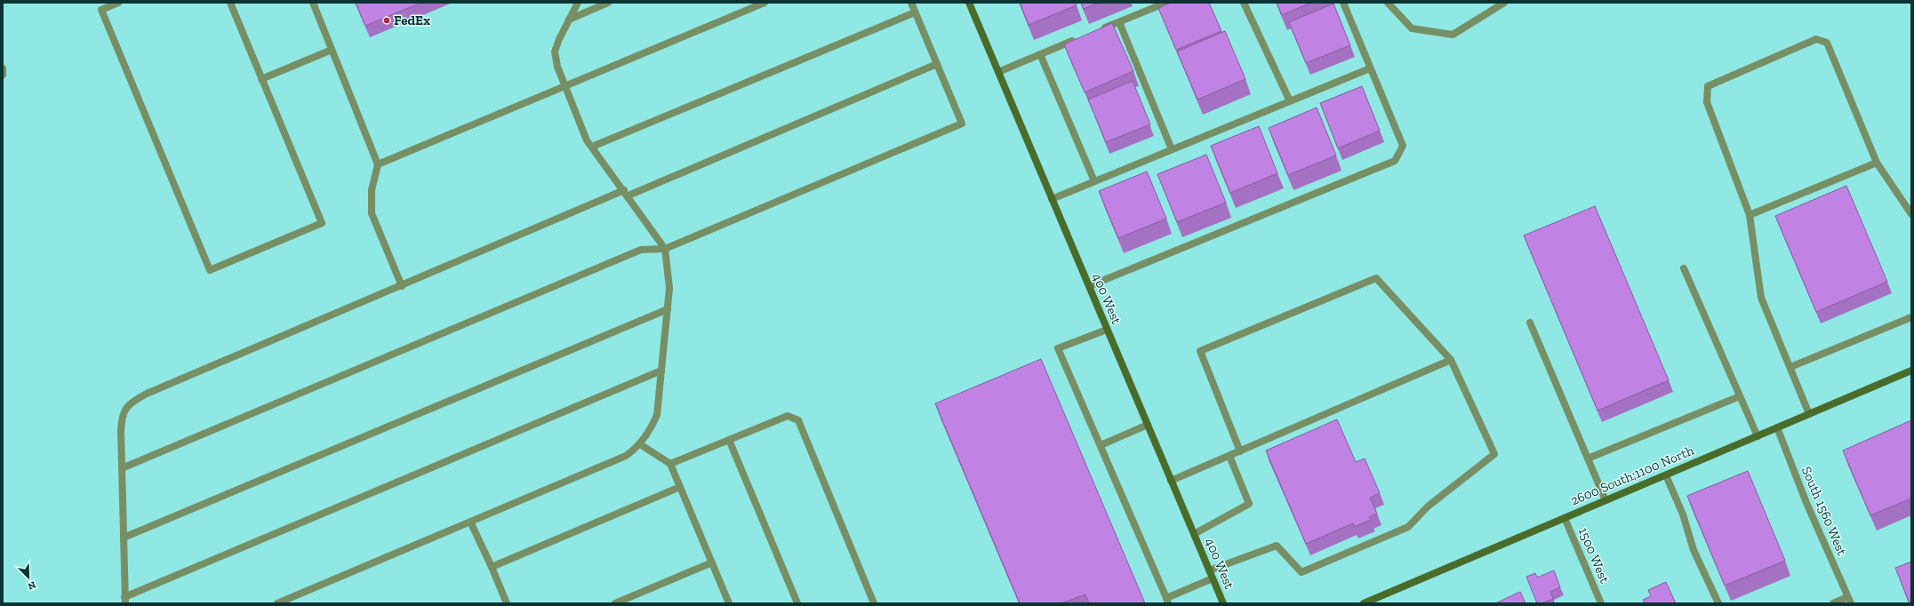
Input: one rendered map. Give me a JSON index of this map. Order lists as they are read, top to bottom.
{
  "streets": {
    "street": [
      "400 West",
      "2600 South;1100 North",
      "South 1560 West",
      "1500 West"
    ]
  },
  "crossings": [
    ["2600 South;1100 North", "South 1560 West"],
    ["2600 South;1100 North", "1500 West"]
  ],
  "places": ["FedEx"],
  "north": "bottom right"
}
